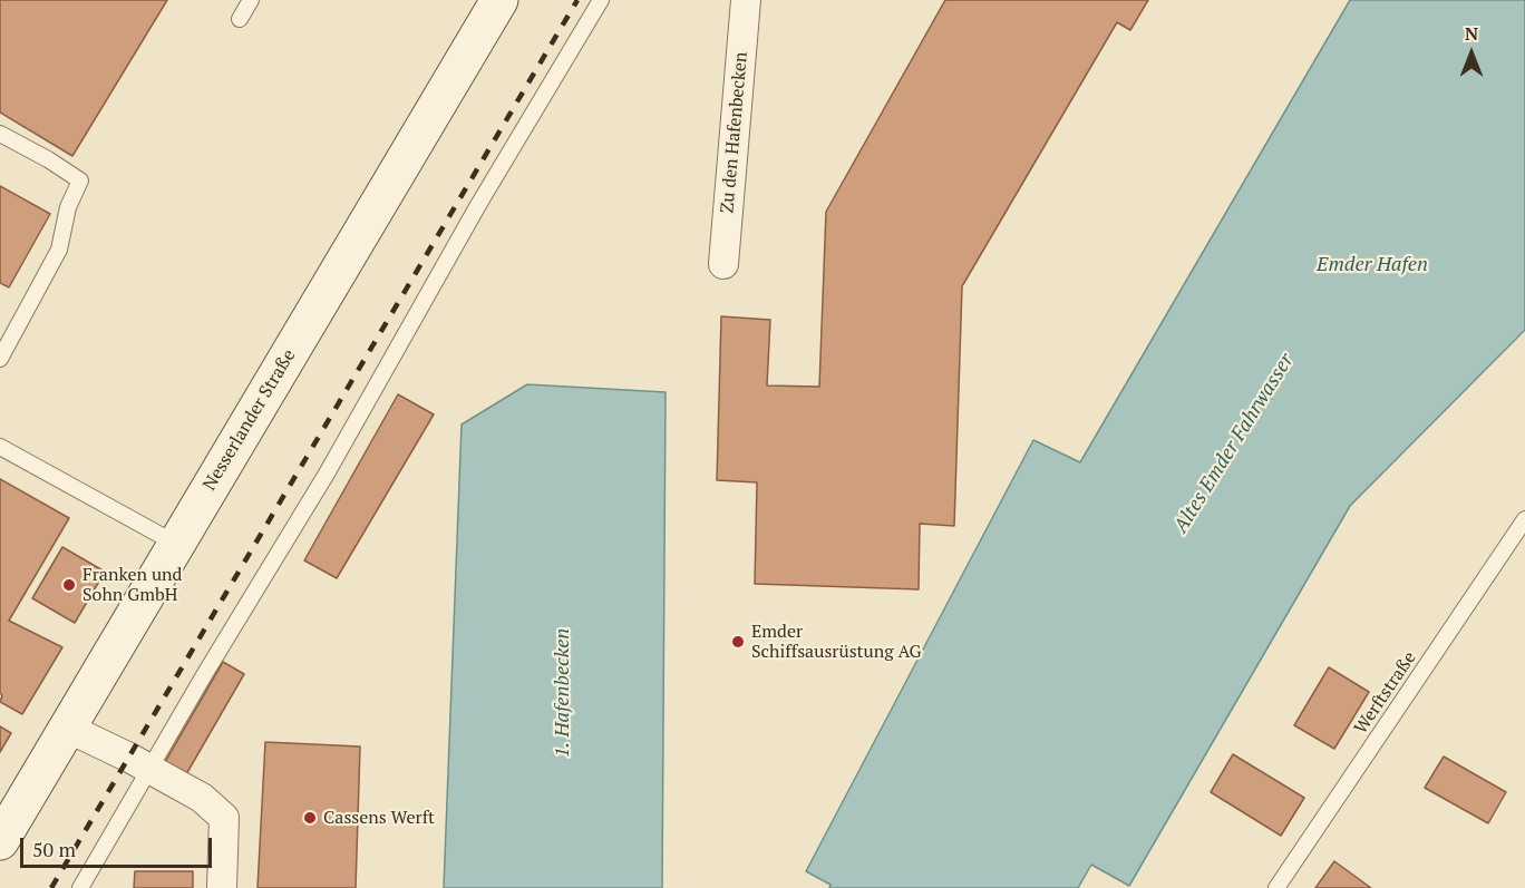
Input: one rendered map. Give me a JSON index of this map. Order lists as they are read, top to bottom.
{
  "streets": {
    "main road": ["Nesserlander Straße"],
    "street": ["Zu den Hafenbecken"],
    "lane": ["Werftstraße"]
  },
  "water": ["Emder Hafen", "Altes Emder Fahrwasser", "1. Hafenbecken"],
  "places": ["Franken und Sohn GmbH", "Emder Schiffsausrüstung AG", "Cassens Werft"],
  "scale_bar": "50 m",
  "north": "top"
}
